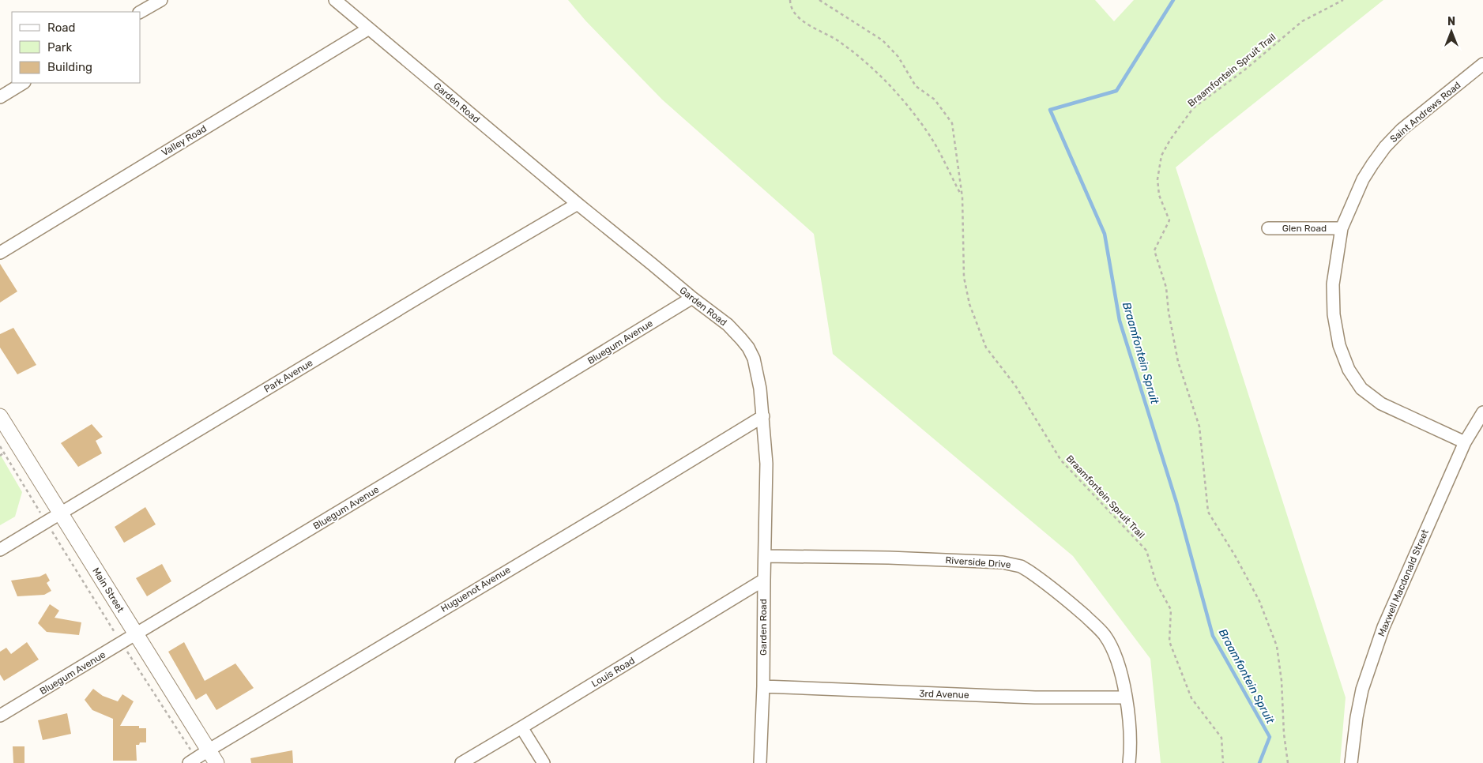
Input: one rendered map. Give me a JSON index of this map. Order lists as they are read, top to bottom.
{
  "streets": {
    "street": [
      "Garden Road",
      "Saint Andrews Road",
      "Valley Road",
      "Glen Road",
      "Bluegum Avenue",
      "Park Avenue",
      "Riverside Drive",
      "Maxwell Macdonald Street",
      "Huguenot Avenue",
      "Main Street",
      "Louis Road",
      "3rd Avenue"
    ],
    "path": ["Braamfontein Spruit Trail"]
  },
  "crossings": [
    ["Garden Road", "Valley Road"],
    ["Garden Road", "Bluegum Avenue"],
    ["Garden Road", "Park Avenue"],
    ["Garden Road", "Riverside Drive"],
    ["Garden Road", "Huguenot Avenue"],
    ["Garden Road", "Louis Road"],
    ["Garden Road", "3rd Avenue"],
    ["Saint Andrews Road", "Glen Road"],
    ["Saint Andrews Road", "Maxwell Macdonald Street"],
    ["Bluegum Avenue", "Main Street"],
    ["Park Avenue", "Main Street"],
    ["Riverside Drive", "3rd Avenue"],
    ["Huguenot Avenue", "Main Street"]
  ],
  "water": ["Braamfontein Spruit"],
  "legend": ["Road", "Park", "Building"],
  "north": "top"
}
